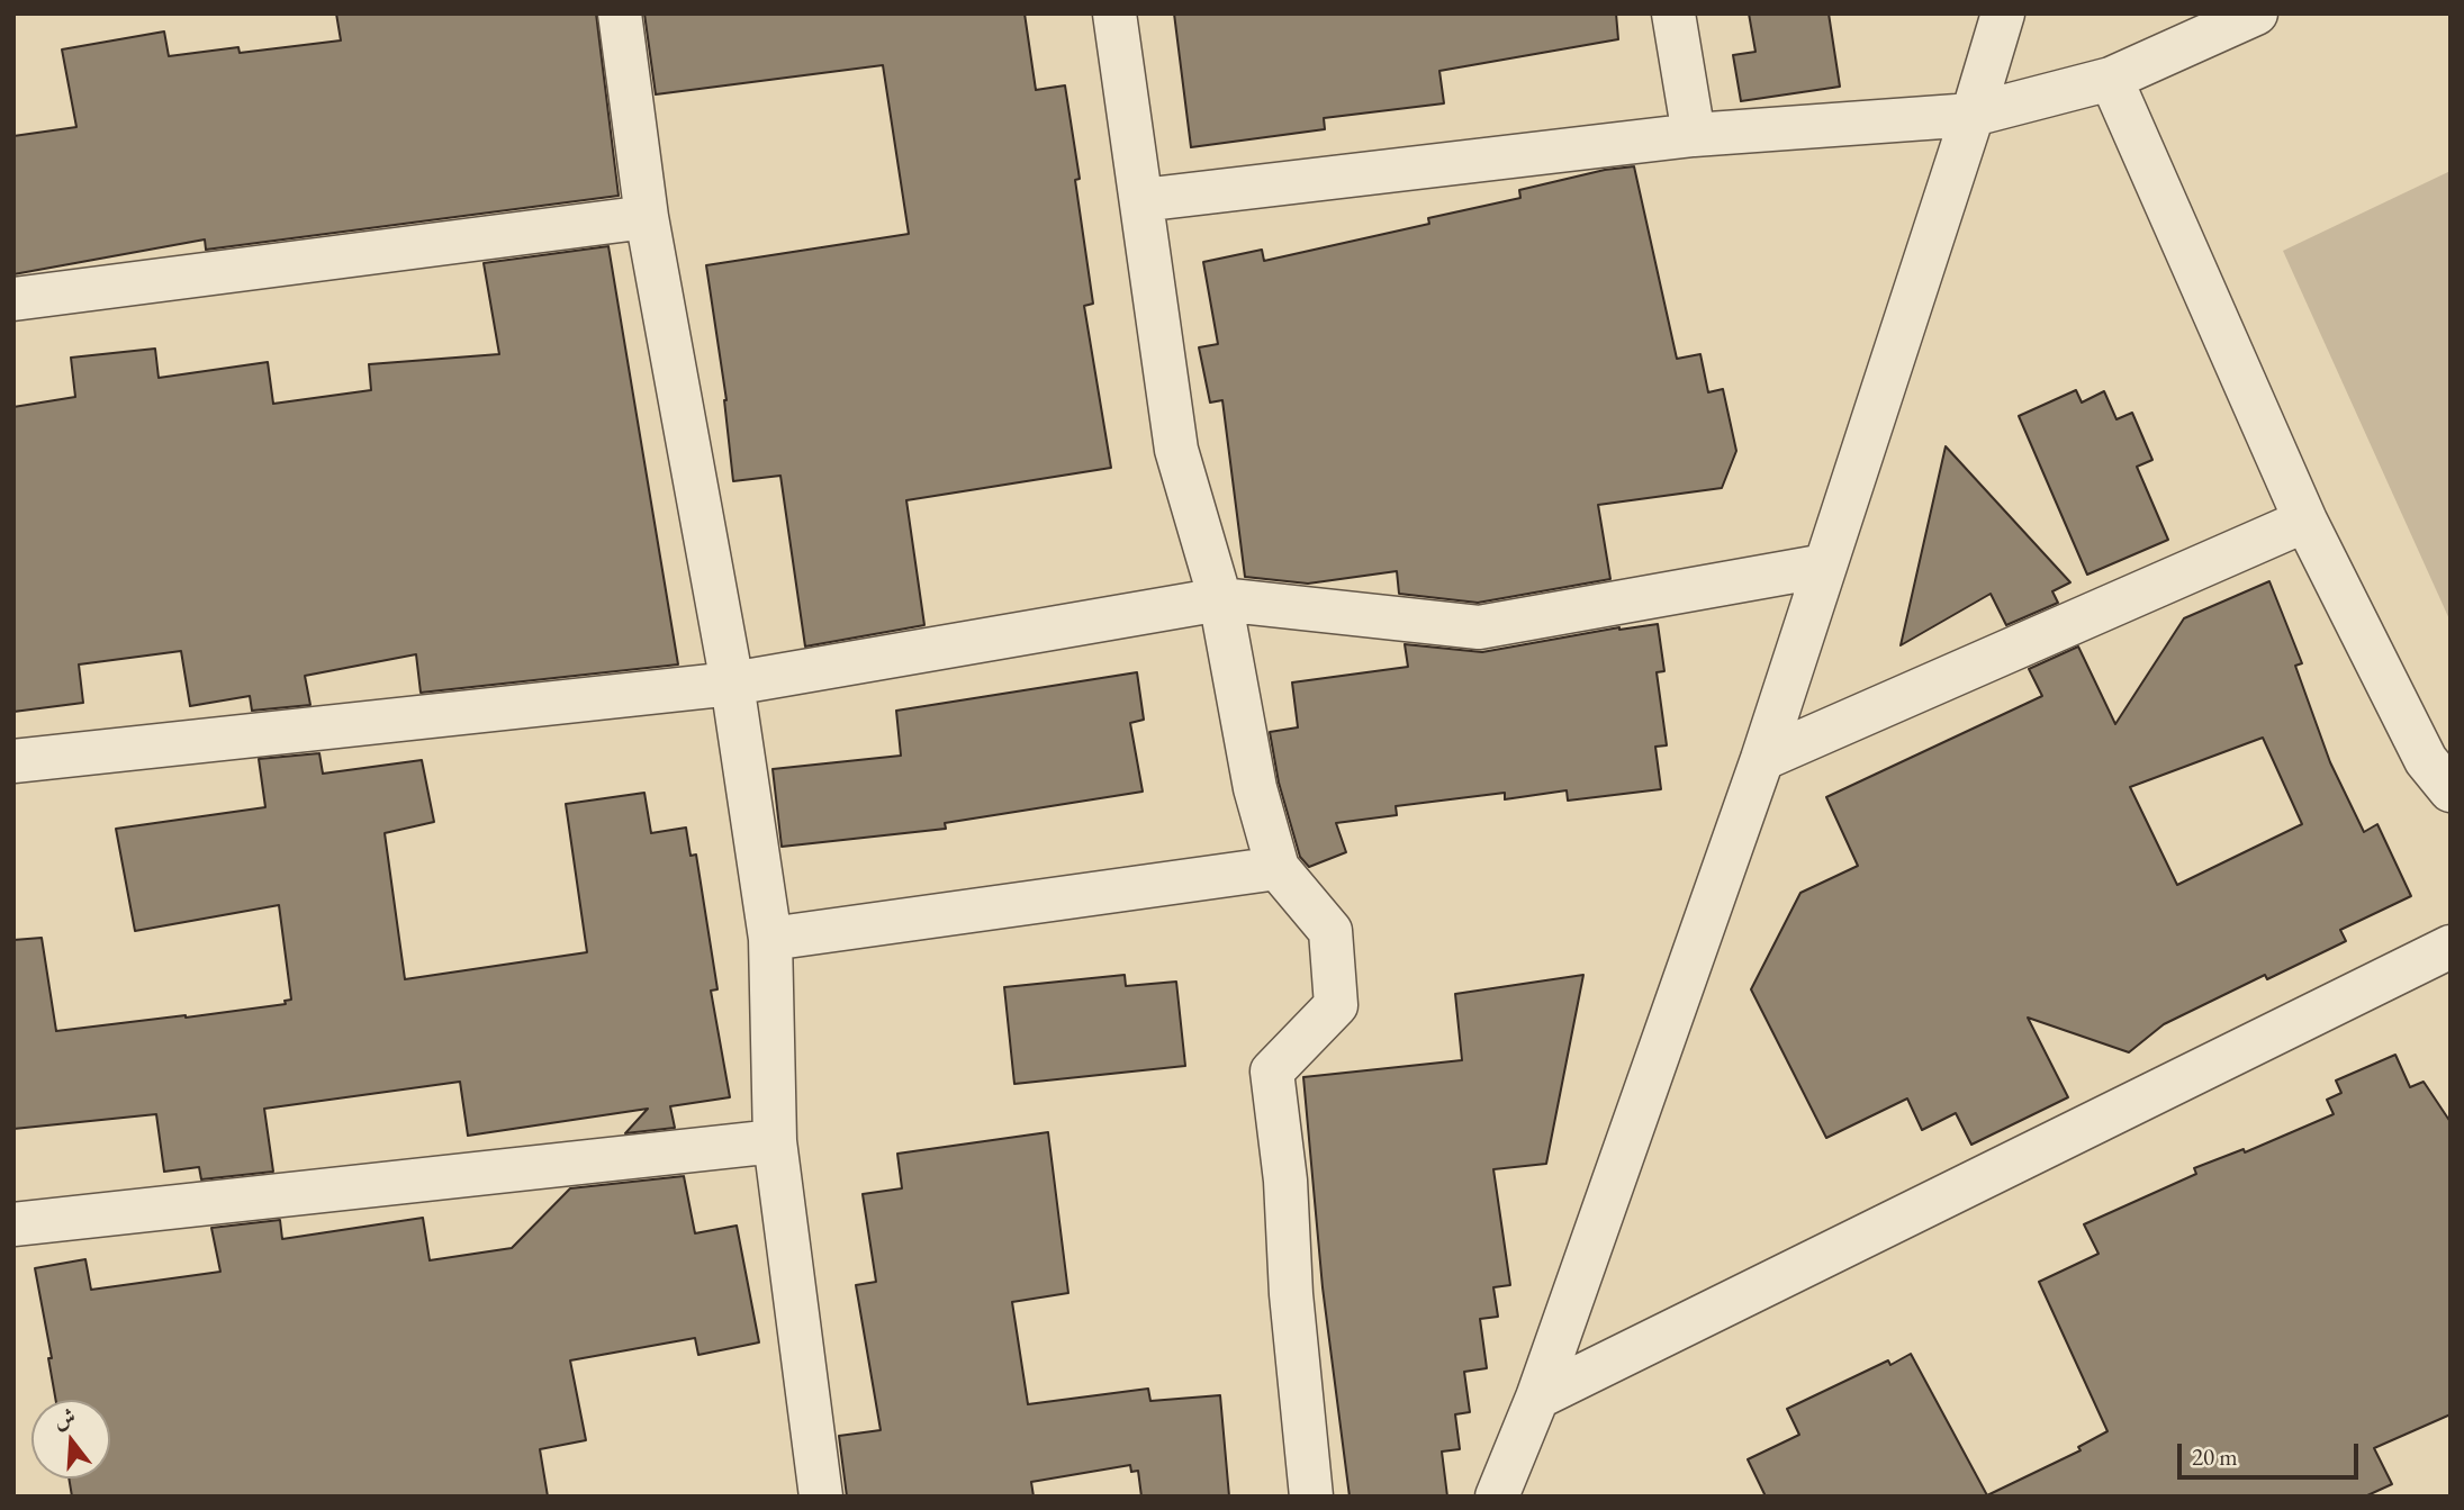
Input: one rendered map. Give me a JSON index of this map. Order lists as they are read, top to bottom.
{
  "scale_bar": "20 m",
  "north": "top"
}
